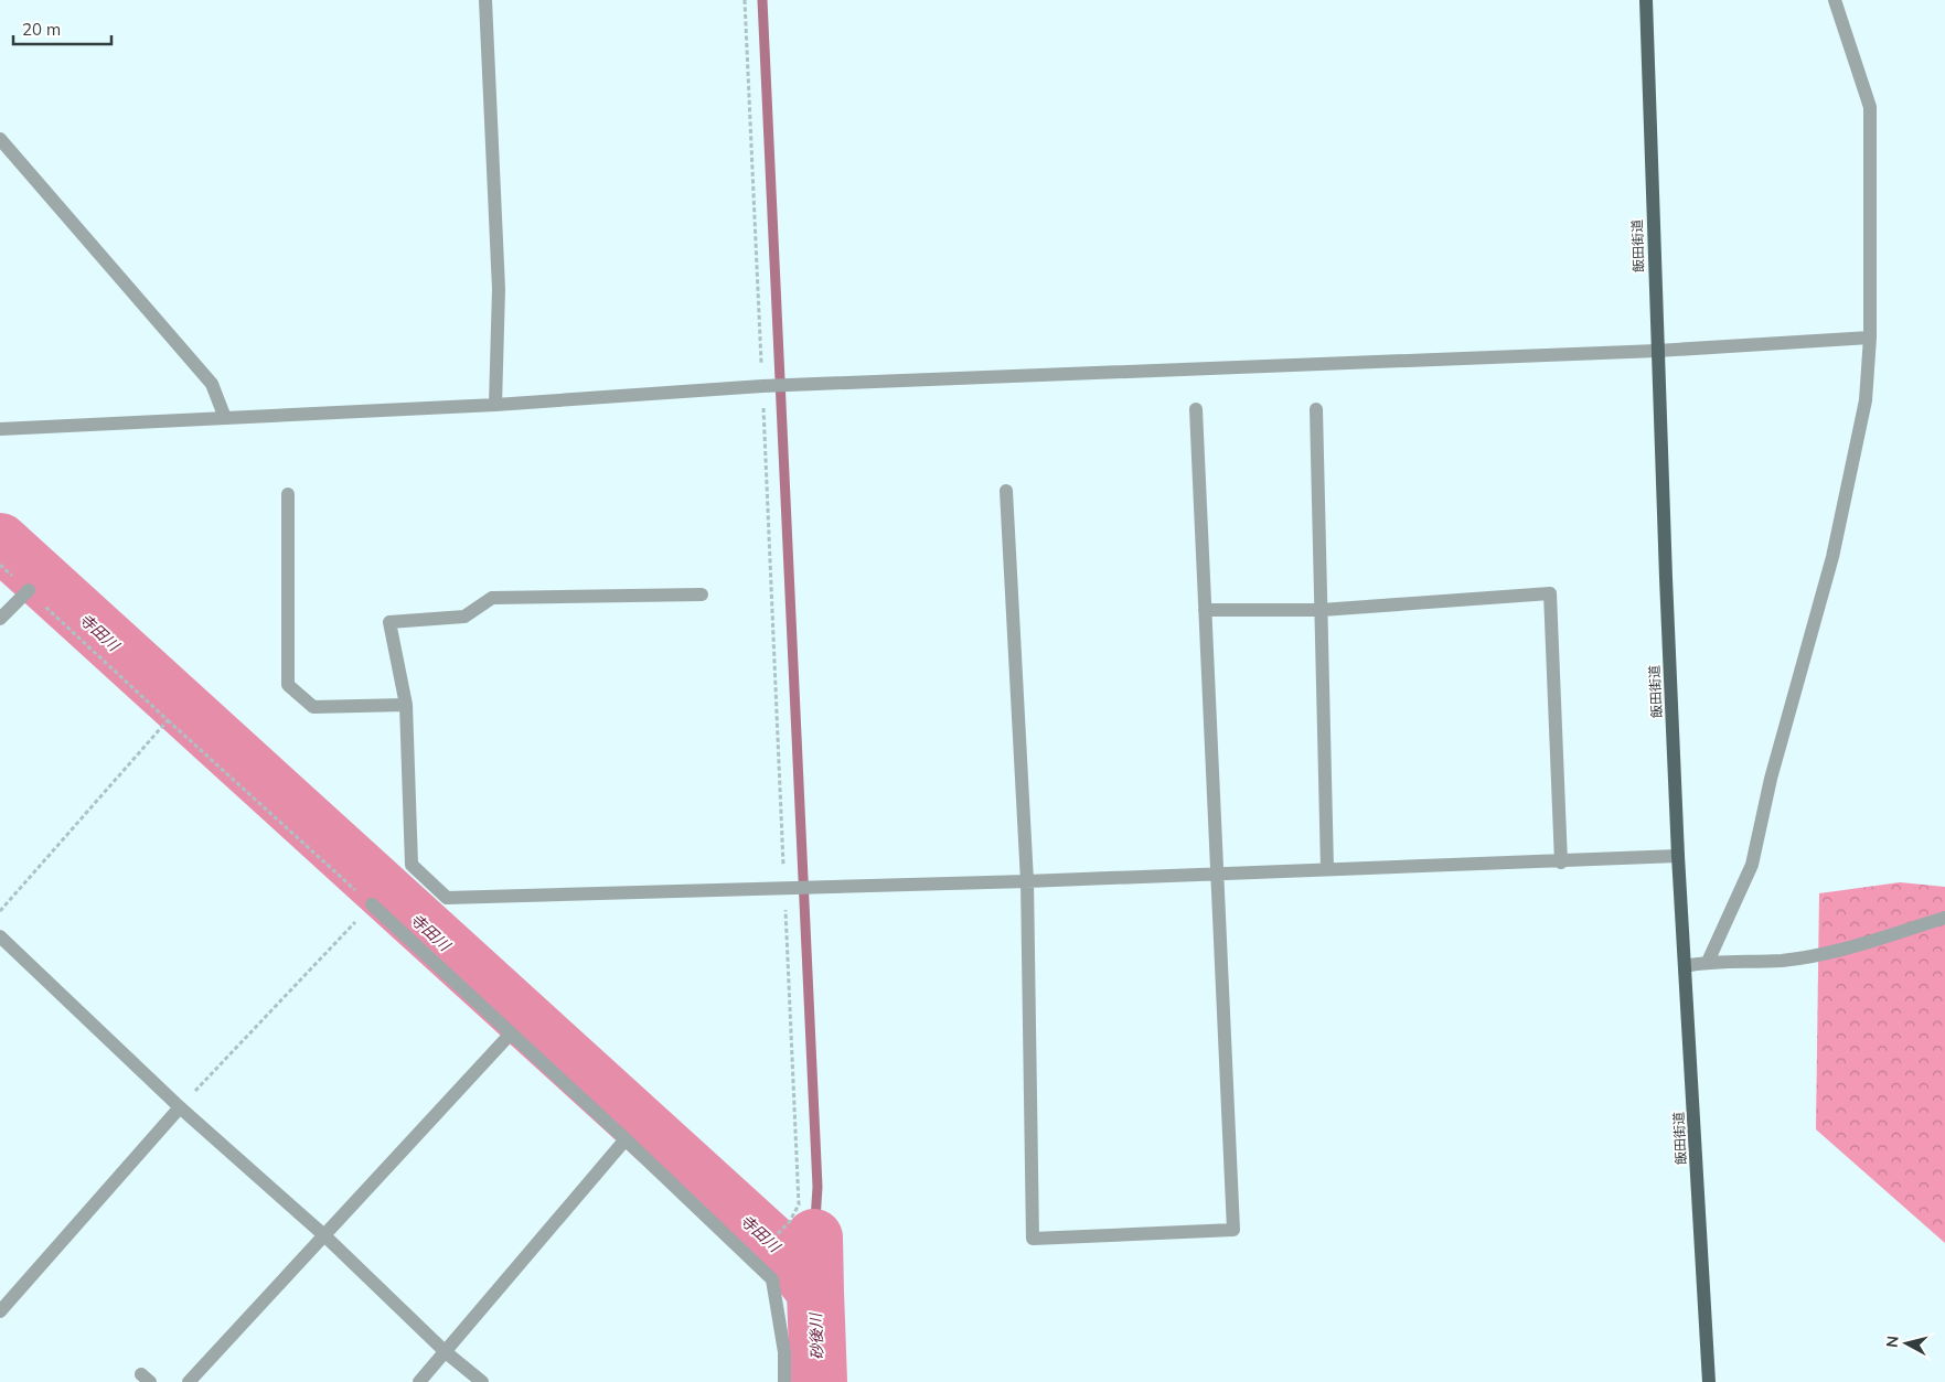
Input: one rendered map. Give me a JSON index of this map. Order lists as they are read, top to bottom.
{
  "streets": {
    "main road": ["飯田街道"]
  },
  "water": ["寺田川", "砂後川"],
  "scale_bar": "20 m",
  "north": "left"
}
